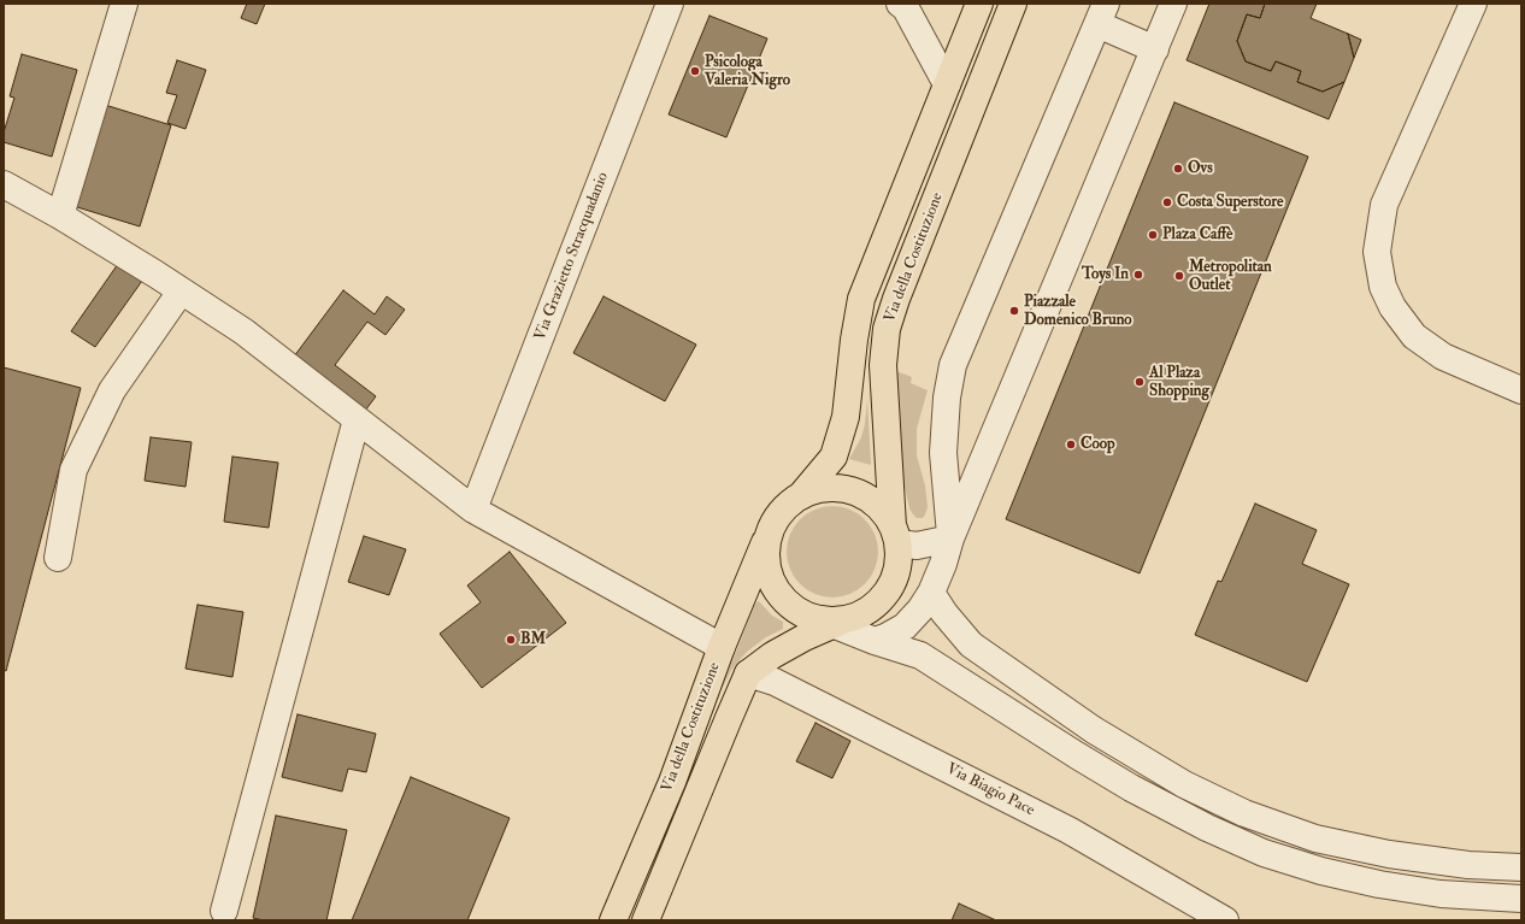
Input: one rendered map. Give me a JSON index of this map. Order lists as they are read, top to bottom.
{
  "streets": {
    "main road": ["Via della Costituzione"],
    "street": ["Via Grazietto Stracquadanio", "Via Biagio Pace"]
  },
  "crossings": [
    ["Via della Costituzione", "Via Biagio Pace"]
  ],
  "places": [
    "Psicologa Valeria Nigro",
    "Ovs",
    "Costa Superstore",
    "Plaza Caffè",
    "Toys In",
    "Metropolitan Outlet",
    "Piazzale Domenico Bruno",
    "Al Plaza Shopping",
    "Coop",
    "BM"
  ]
}
